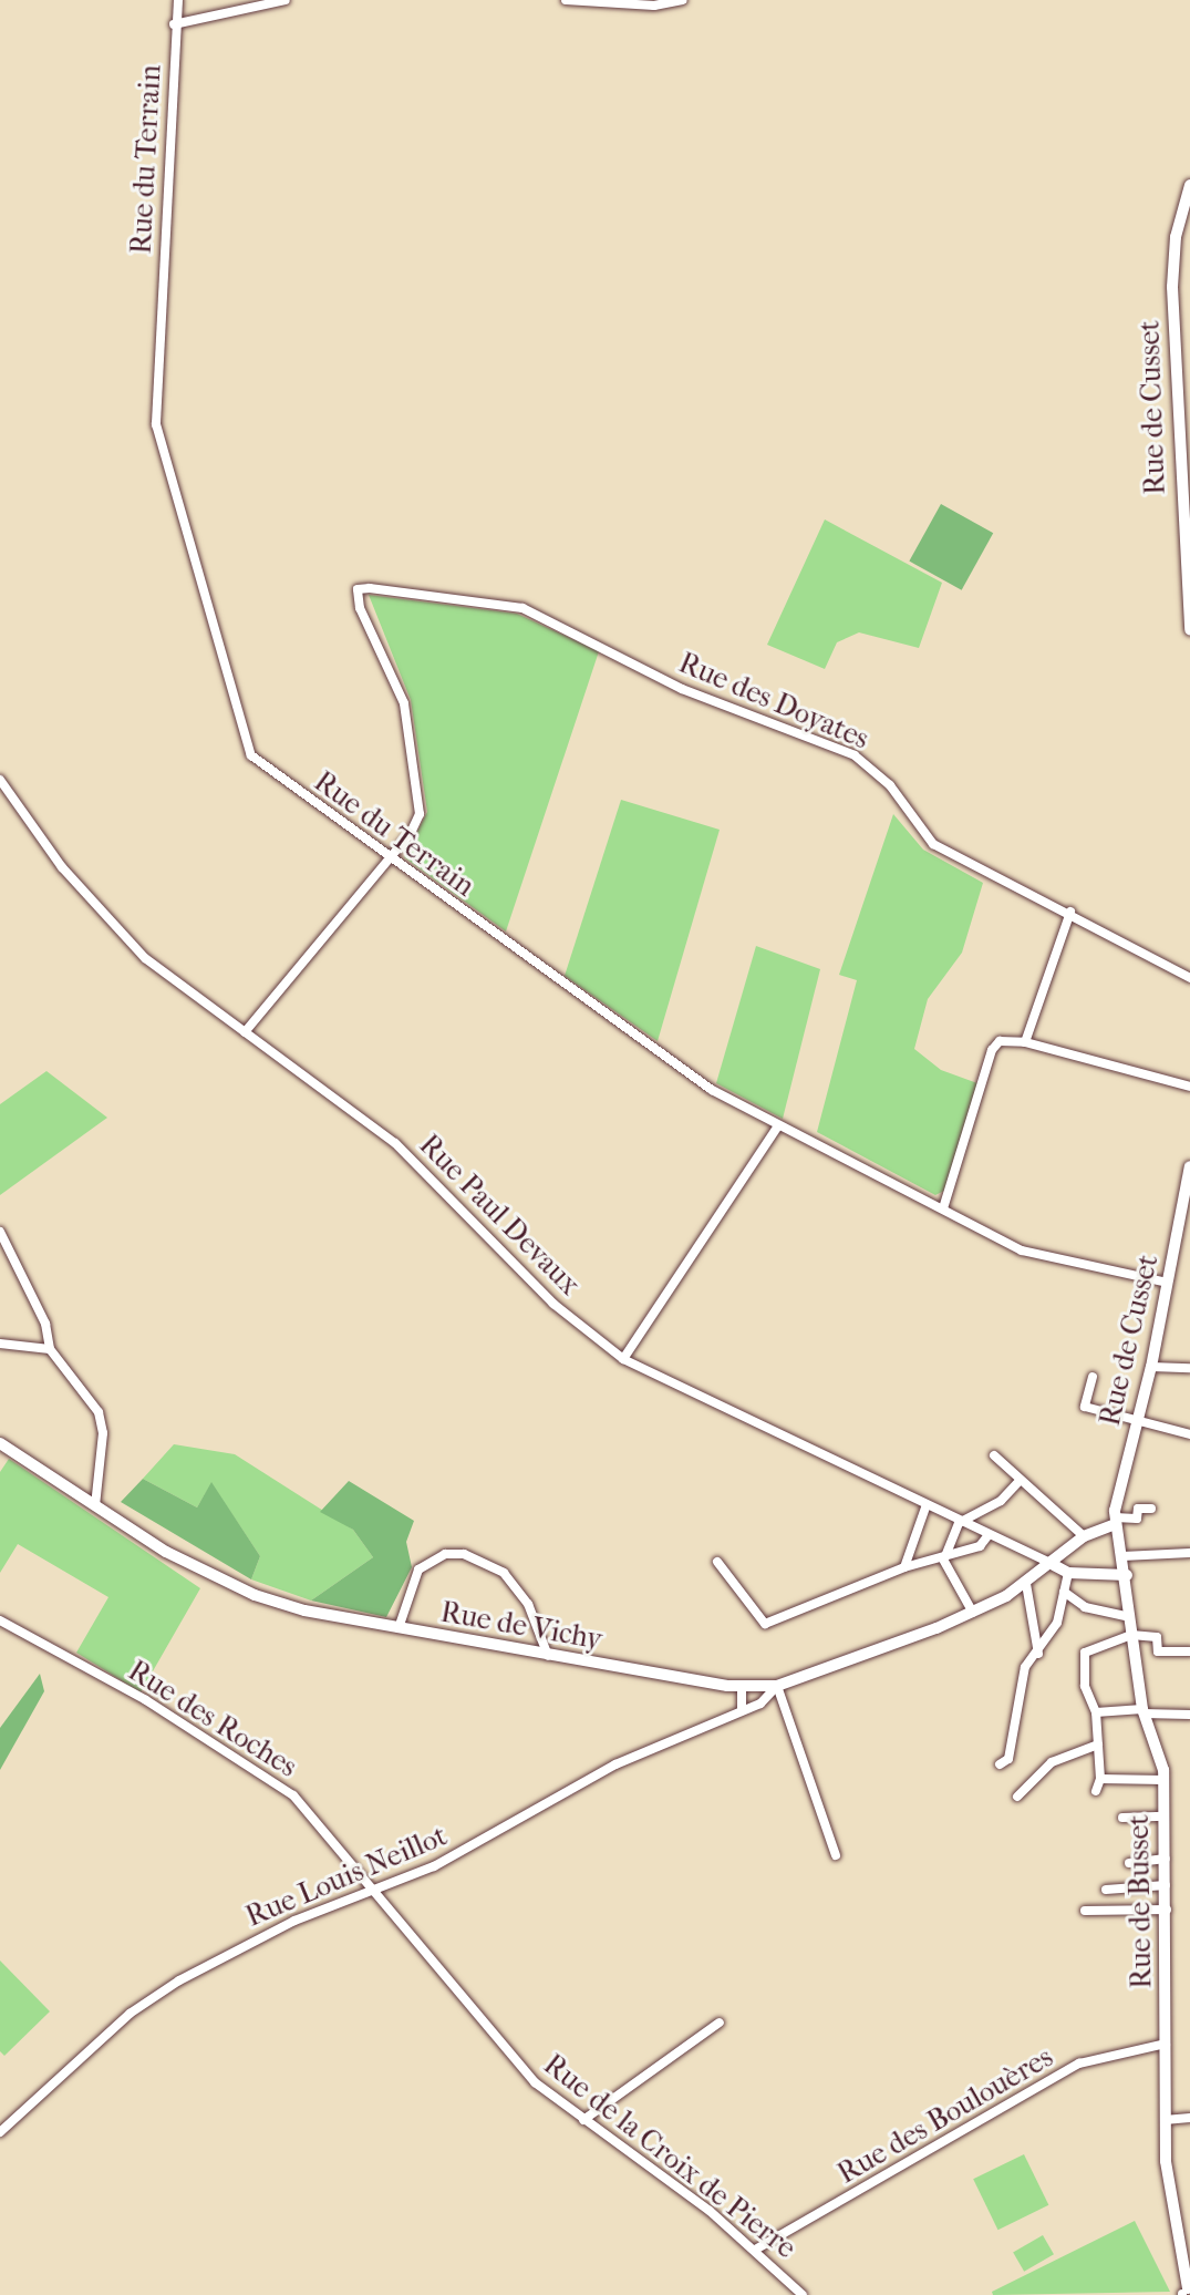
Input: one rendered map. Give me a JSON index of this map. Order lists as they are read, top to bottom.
{
  "streets": {
    "street": [
      "Rue du Terrain",
      "Rue de Cusset",
      "Rue des Doyates",
      "Rue Paul Devaux",
      "Rue de Vichy",
      "Rue des Roches",
      "Rue Louis Neillot",
      "Rue de Busset",
      "Rue des Boulouères",
      "Rue de la Croix de Pierre"
    ]
  },
  "crossings": [
    ["Rue du Terrain", "Rue de Cusset"],
    ["Rue du Terrain", "Rue des Doyates"],
    ["Rue de Cusset", "Rue de Busset"],
    ["Rue Paul Devaux", "Rue de Vichy"],
    ["Rue de Vichy", "Rue Louis Neillot"],
    ["Rue des Roches", "Rue Louis Neillot"],
    ["Rue des Roches", "Rue de la Croix de Pierre"],
    ["Rue Louis Neillot", "Rue de la Croix de Pierre"],
    ["Rue de Busset", "Rue des Boulouères"],
    ["Rue des Boulouères", "Rue de la Croix de Pierre"]
  ]
}
